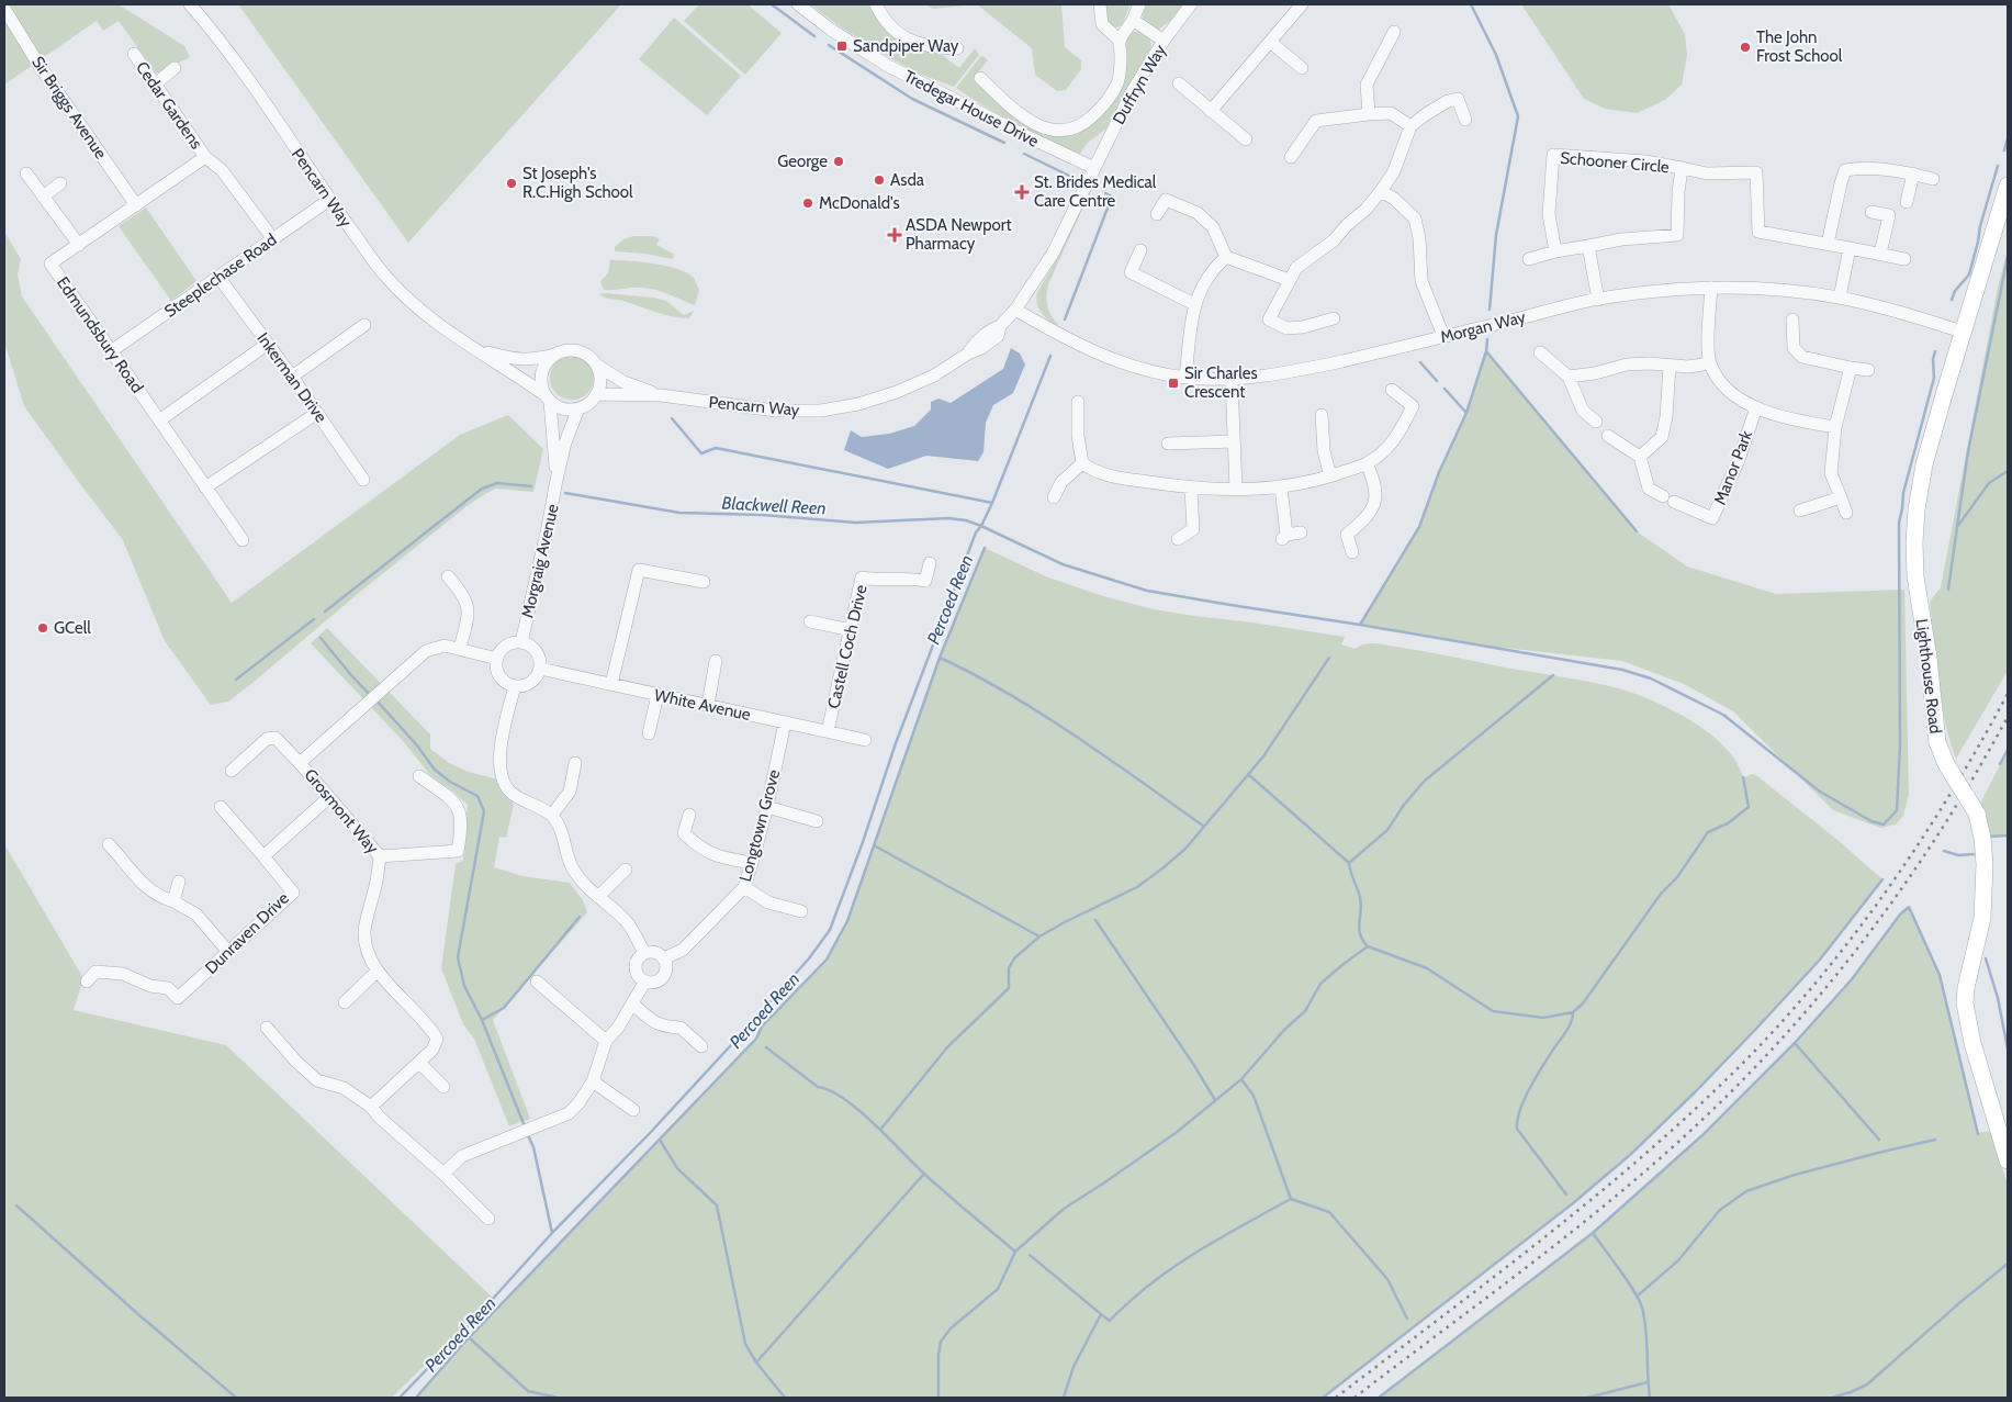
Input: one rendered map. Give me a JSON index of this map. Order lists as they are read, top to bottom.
{
  "streets": {
    "main road": ["Lighthouse Road"],
    "street": [
      "Duffryn Way",
      "Cedar Gardens",
      "Sir Briggs Avenue",
      "Tredegar House Drive",
      "Schooner Circle",
      "Pencarn Way",
      "Steeplechase Road",
      "Morgan Way",
      "Edmundsbury Road",
      "Inkerman Drive",
      "Manor Park",
      "Morgraig Avenue",
      "Castell Coch Drive",
      "White Avenue",
      "Grosmont Way",
      "Longtown Grove",
      "Dunraven Drive"
    ]
  },
  "crossings": [
    ["Duffryn Way", "Tredegar House Drive"],
    ["Duffryn Way", "Pencarn Way"],
    ["Cedar Gardens", "Edmundsbury Road"],
    ["Sir Briggs Avenue", "Edmundsbury Road"],
    ["Tredegar House Drive", "Pencarn Way"],
    ["Pencarn Way", "Steeplechase Road"],
    ["Pencarn Way", "Morgan Way"],
    ["Pencarn Way", "Morgraig Avenue"],
    ["Steeplechase Road", "Edmundsbury Road"],
    ["Steeplechase Road", "Inkerman Drive"],
    ["Morgan Way", "Lighthouse Road"],
    ["Morgraig Avenue", "White Avenue"],
    ["Morgraig Avenue", "Grosmont Way"],
    ["Castell Coch Drive", "White Avenue"],
    ["White Avenue", "Grosmont Way"],
    ["White Avenue", "Longtown Grove"]
  ],
  "water": ["Blackwell Reen", "Percoed Reen"],
  "places": {
    "transit": ["Sandpiper Way", "Sir Charles Crescent"],
    "other": [
      "The John Frost School",
      "George",
      "Asda",
      "St Joseph's R.C.High School",
      "McDonald's",
      "GCell"
    ],
    "health": ["St. Brides Medical Care Centre", "ASDA Newport Pharmacy"]
  }
}
